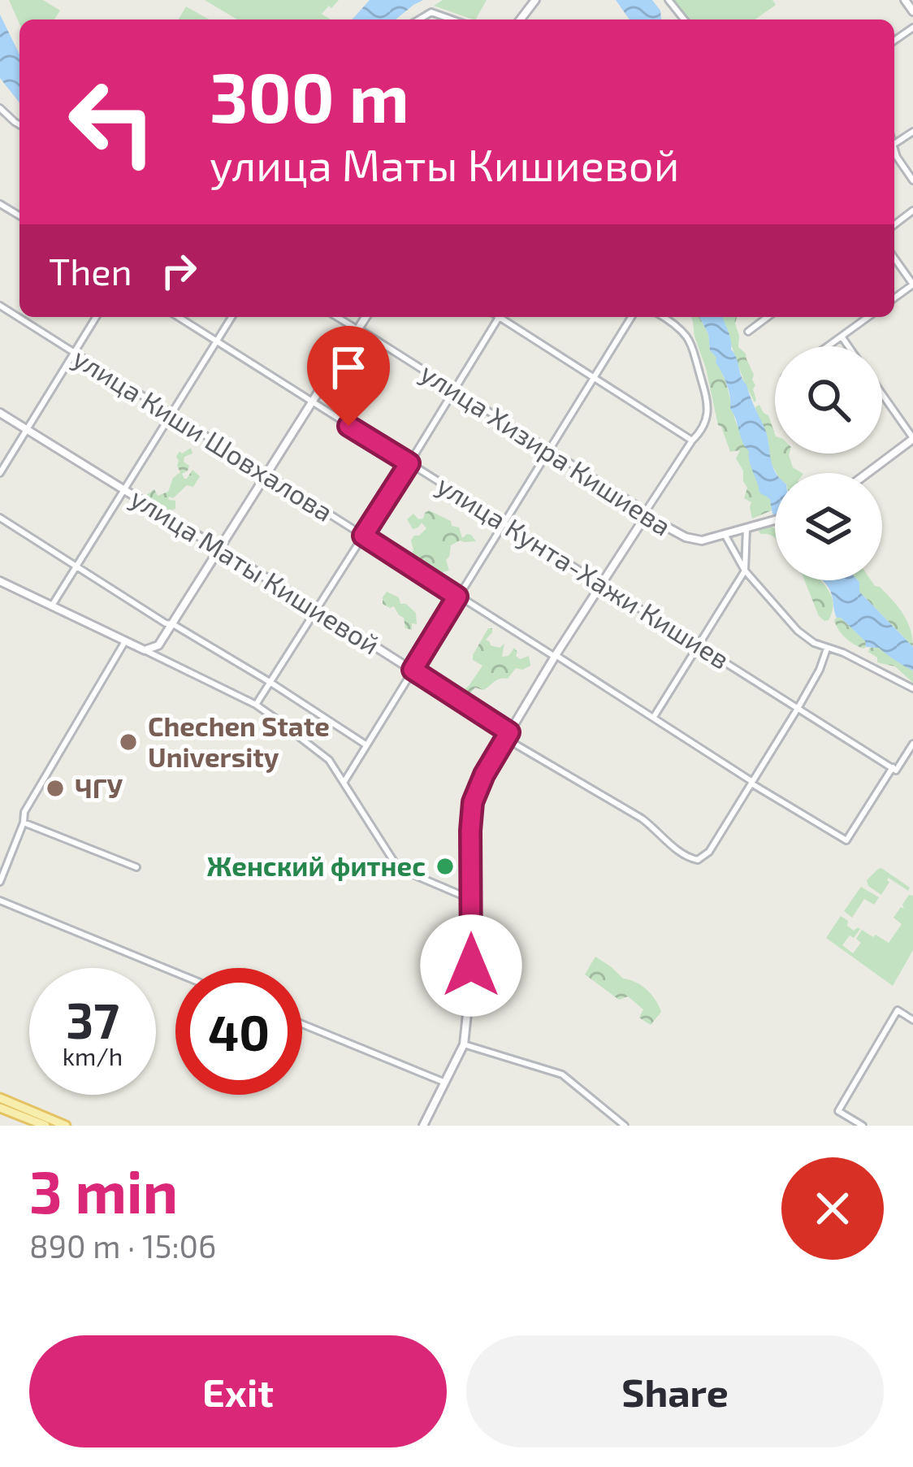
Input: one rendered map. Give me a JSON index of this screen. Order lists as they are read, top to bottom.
{
  "streets": {
    "street": [
      "улица Киши Шовхалова",
      "улица Хизира Кишиева",
      "улица Маты Кишиевой",
      "улица Кунта-Хажи Кишиев"
    ]
  },
  "crossings": [
    ["улица Киши Шовхалова", "улица Маты Кишиевой"],
    ["улица Киши Шовхалова", "улица Кунта-Хажи Кишиев"]
  ],
  "places": ["Chechen State University", "ЧГУ", "Женский фитнес"],
  "page": {
    "turn": ["300 m", "улица Маты Кишиевой"],
    "then": "Then",
    "speed": "37 km/h",
    "limit": "40",
    "heading": ["3 min", "890 m · 15:06"],
    "buttons": ["Exit", "Share"]
  }
}
